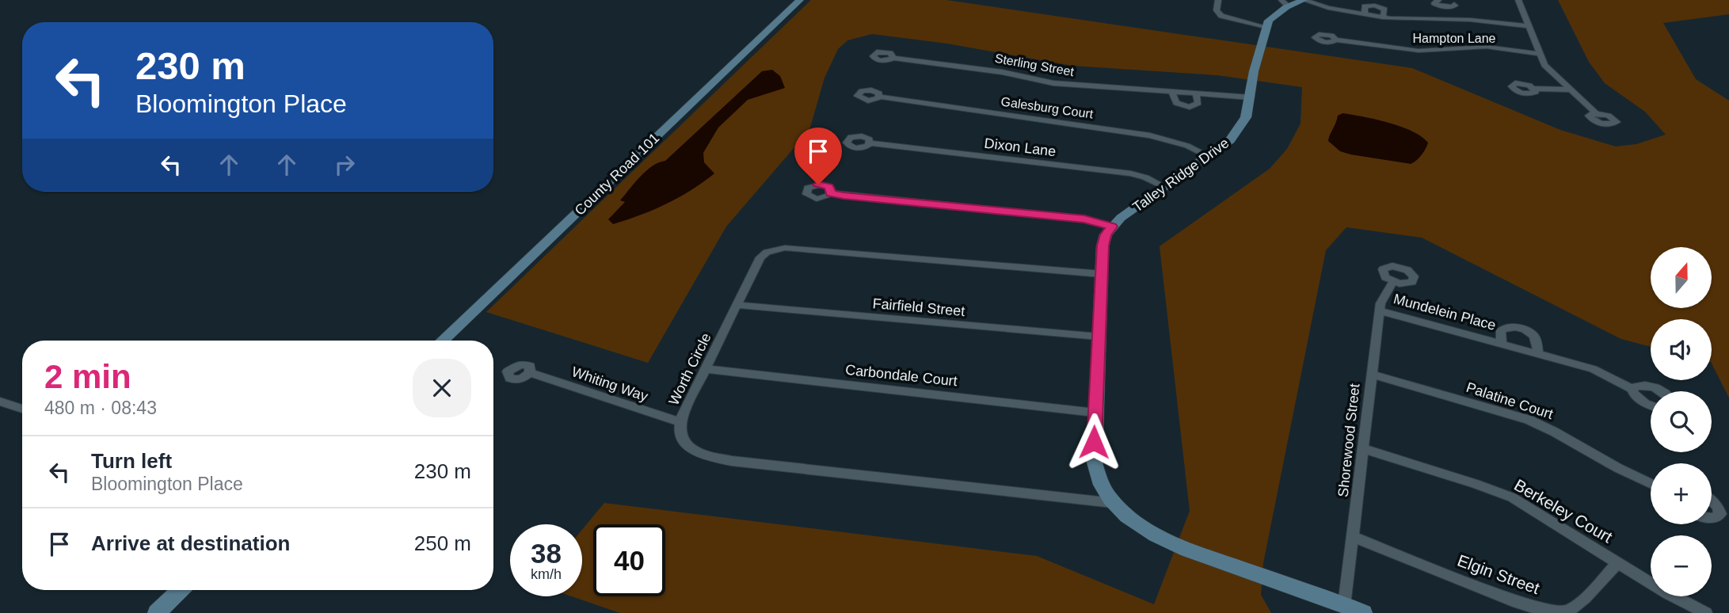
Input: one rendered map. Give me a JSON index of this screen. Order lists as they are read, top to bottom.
{
  "streets": {
    "street": [
      "Hampton Lane",
      "Sterling Street",
      "Galesburg Court",
      "Dixon Lane",
      "County Road 101",
      "Talley Ridge Drive",
      "Fairfield Street",
      "Mundelein Place",
      "Worth Circle",
      "Carbondale Court",
      "Whiting Way",
      "Palatine Court",
      "Shorewood Street",
      "Berkeley Court",
      "Elgin Street"
    ]
  },
  "crossings": [
    ["Sterling Street", "Talley Ridge Drive"],
    ["Galesburg Court", "Talley Ridge Drive"],
    ["Dixon Lane", "Talley Ridge Drive"],
    ["Fairfield Street", "Worth Circle"],
    ["Mundelein Place", "Shorewood Street"],
    ["Worth Circle", "Carbondale Court"],
    ["Worth Circle", "Whiting Way"],
    ["Palatine Court", "Shorewood Street"],
    ["Shorewood Street", "Berkeley Court"],
    ["Shorewood Street", "Elgin Street"],
    ["Berkeley Court", "Elgin Street"]
  ],
  "north": "top",
  "page": {
    "turn": ["230 m", "Bloomington Place"],
    "map_buttons": ["+", "−"],
    "heading": ["2 min", "480 m · 08:43"],
    "list": [
      {
        "name": "Turn left",
        "note": "Bloomington Place",
        "value": "230 m"
      },
      {
        "name": "Arrive at destination",
        "value": "250 m"
      }
    ],
    "speed": "38 km/h",
    "limit": "40"
  }
}
